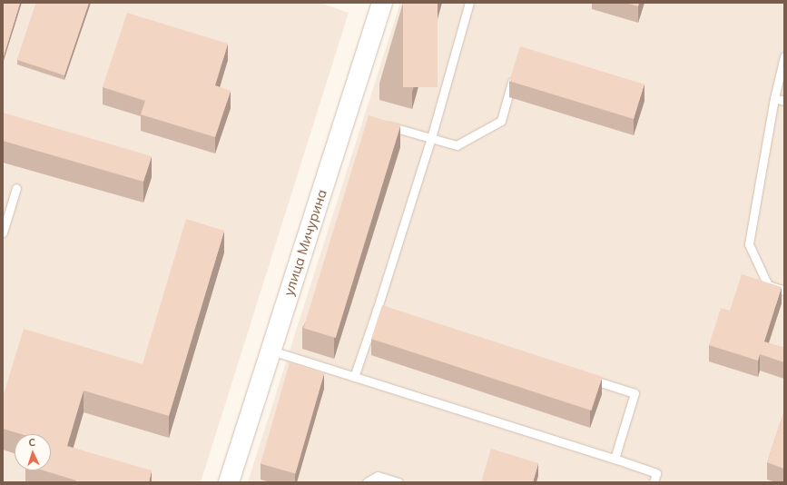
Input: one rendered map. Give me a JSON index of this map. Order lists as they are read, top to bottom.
{
  "streets": {
    "street": ["улица Мичурина"]
  },
  "north": "top"
}
